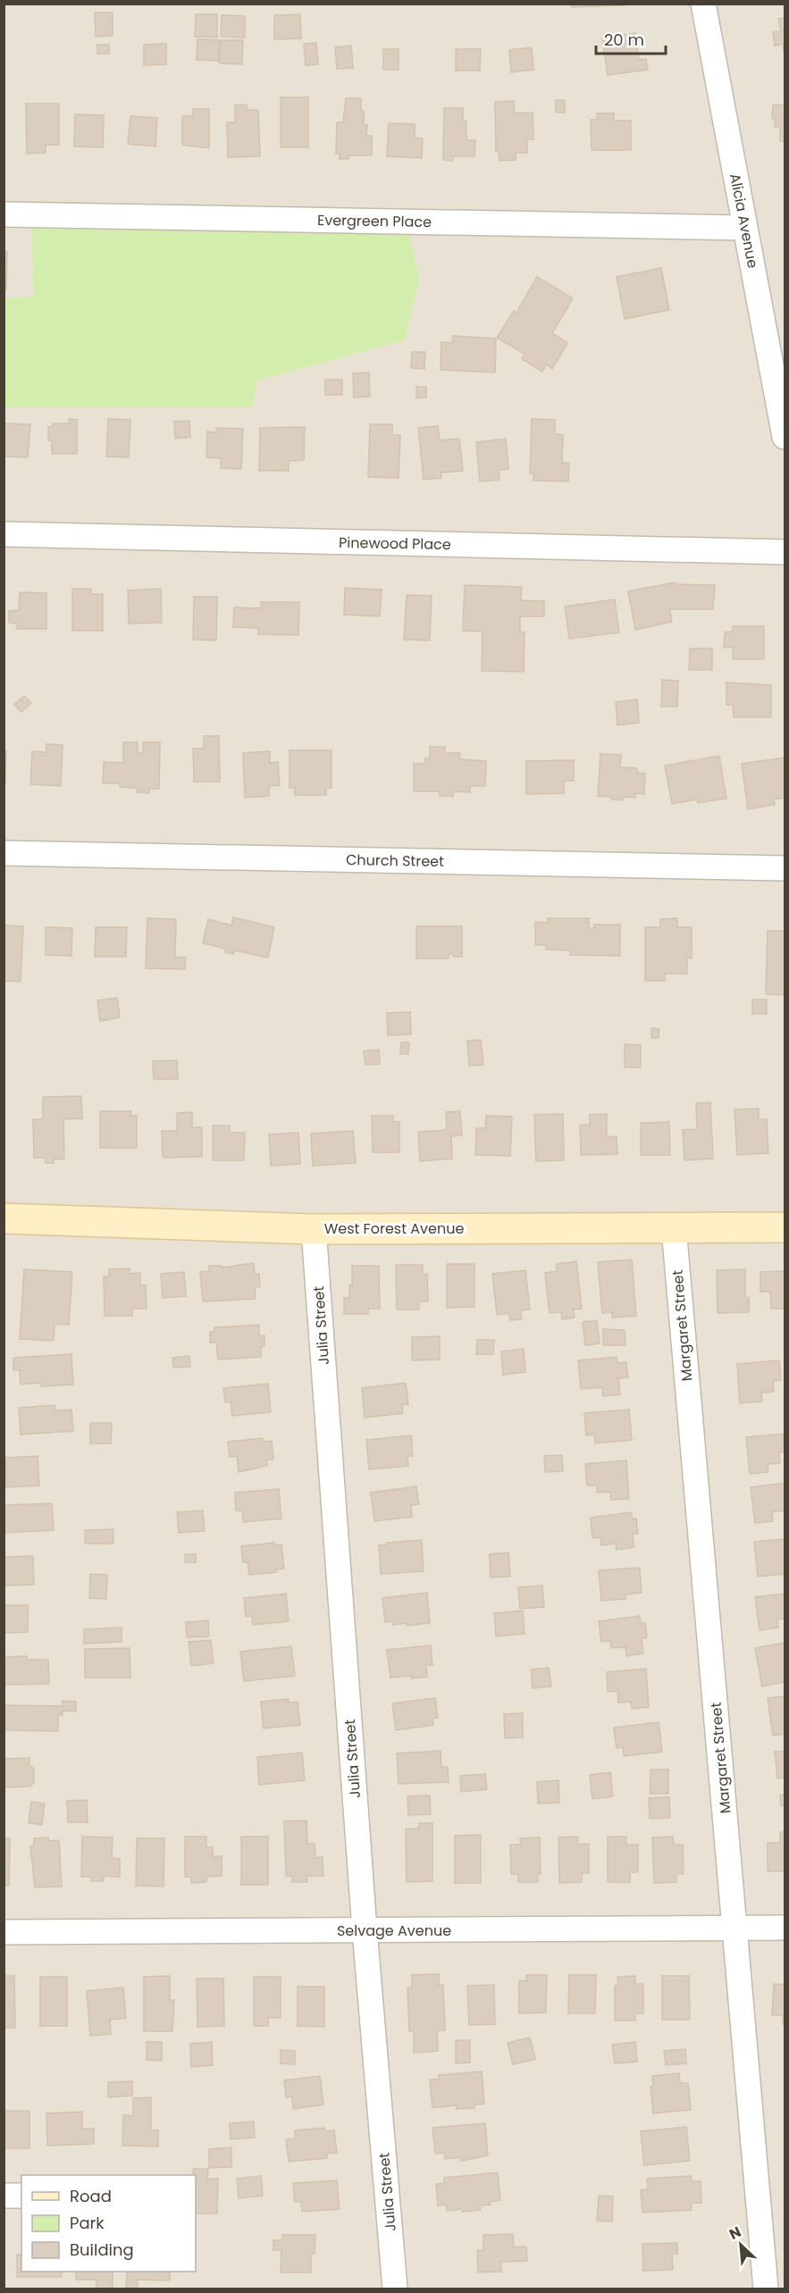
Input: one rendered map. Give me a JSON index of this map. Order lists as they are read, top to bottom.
{
  "streets": {
    "street": [
      "Evergreen Place",
      "Alicia Avenue",
      "Pinewood Place",
      "Church Street",
      "West Forest Avenue",
      "Julia Street",
      "Margaret Street",
      "Selvage Avenue"
    ]
  },
  "crossings": [
    ["Evergreen Place", "Alicia Avenue"],
    ["West Forest Avenue", "Julia Street"],
    ["West Forest Avenue", "Margaret Street"],
    ["Julia Street", "Selvage Avenue"],
    ["Margaret Street", "Selvage Avenue"]
  ],
  "legend": ["Road", "Park", "Building"],
  "scale_bar": "20 m",
  "north": "top left"
}
